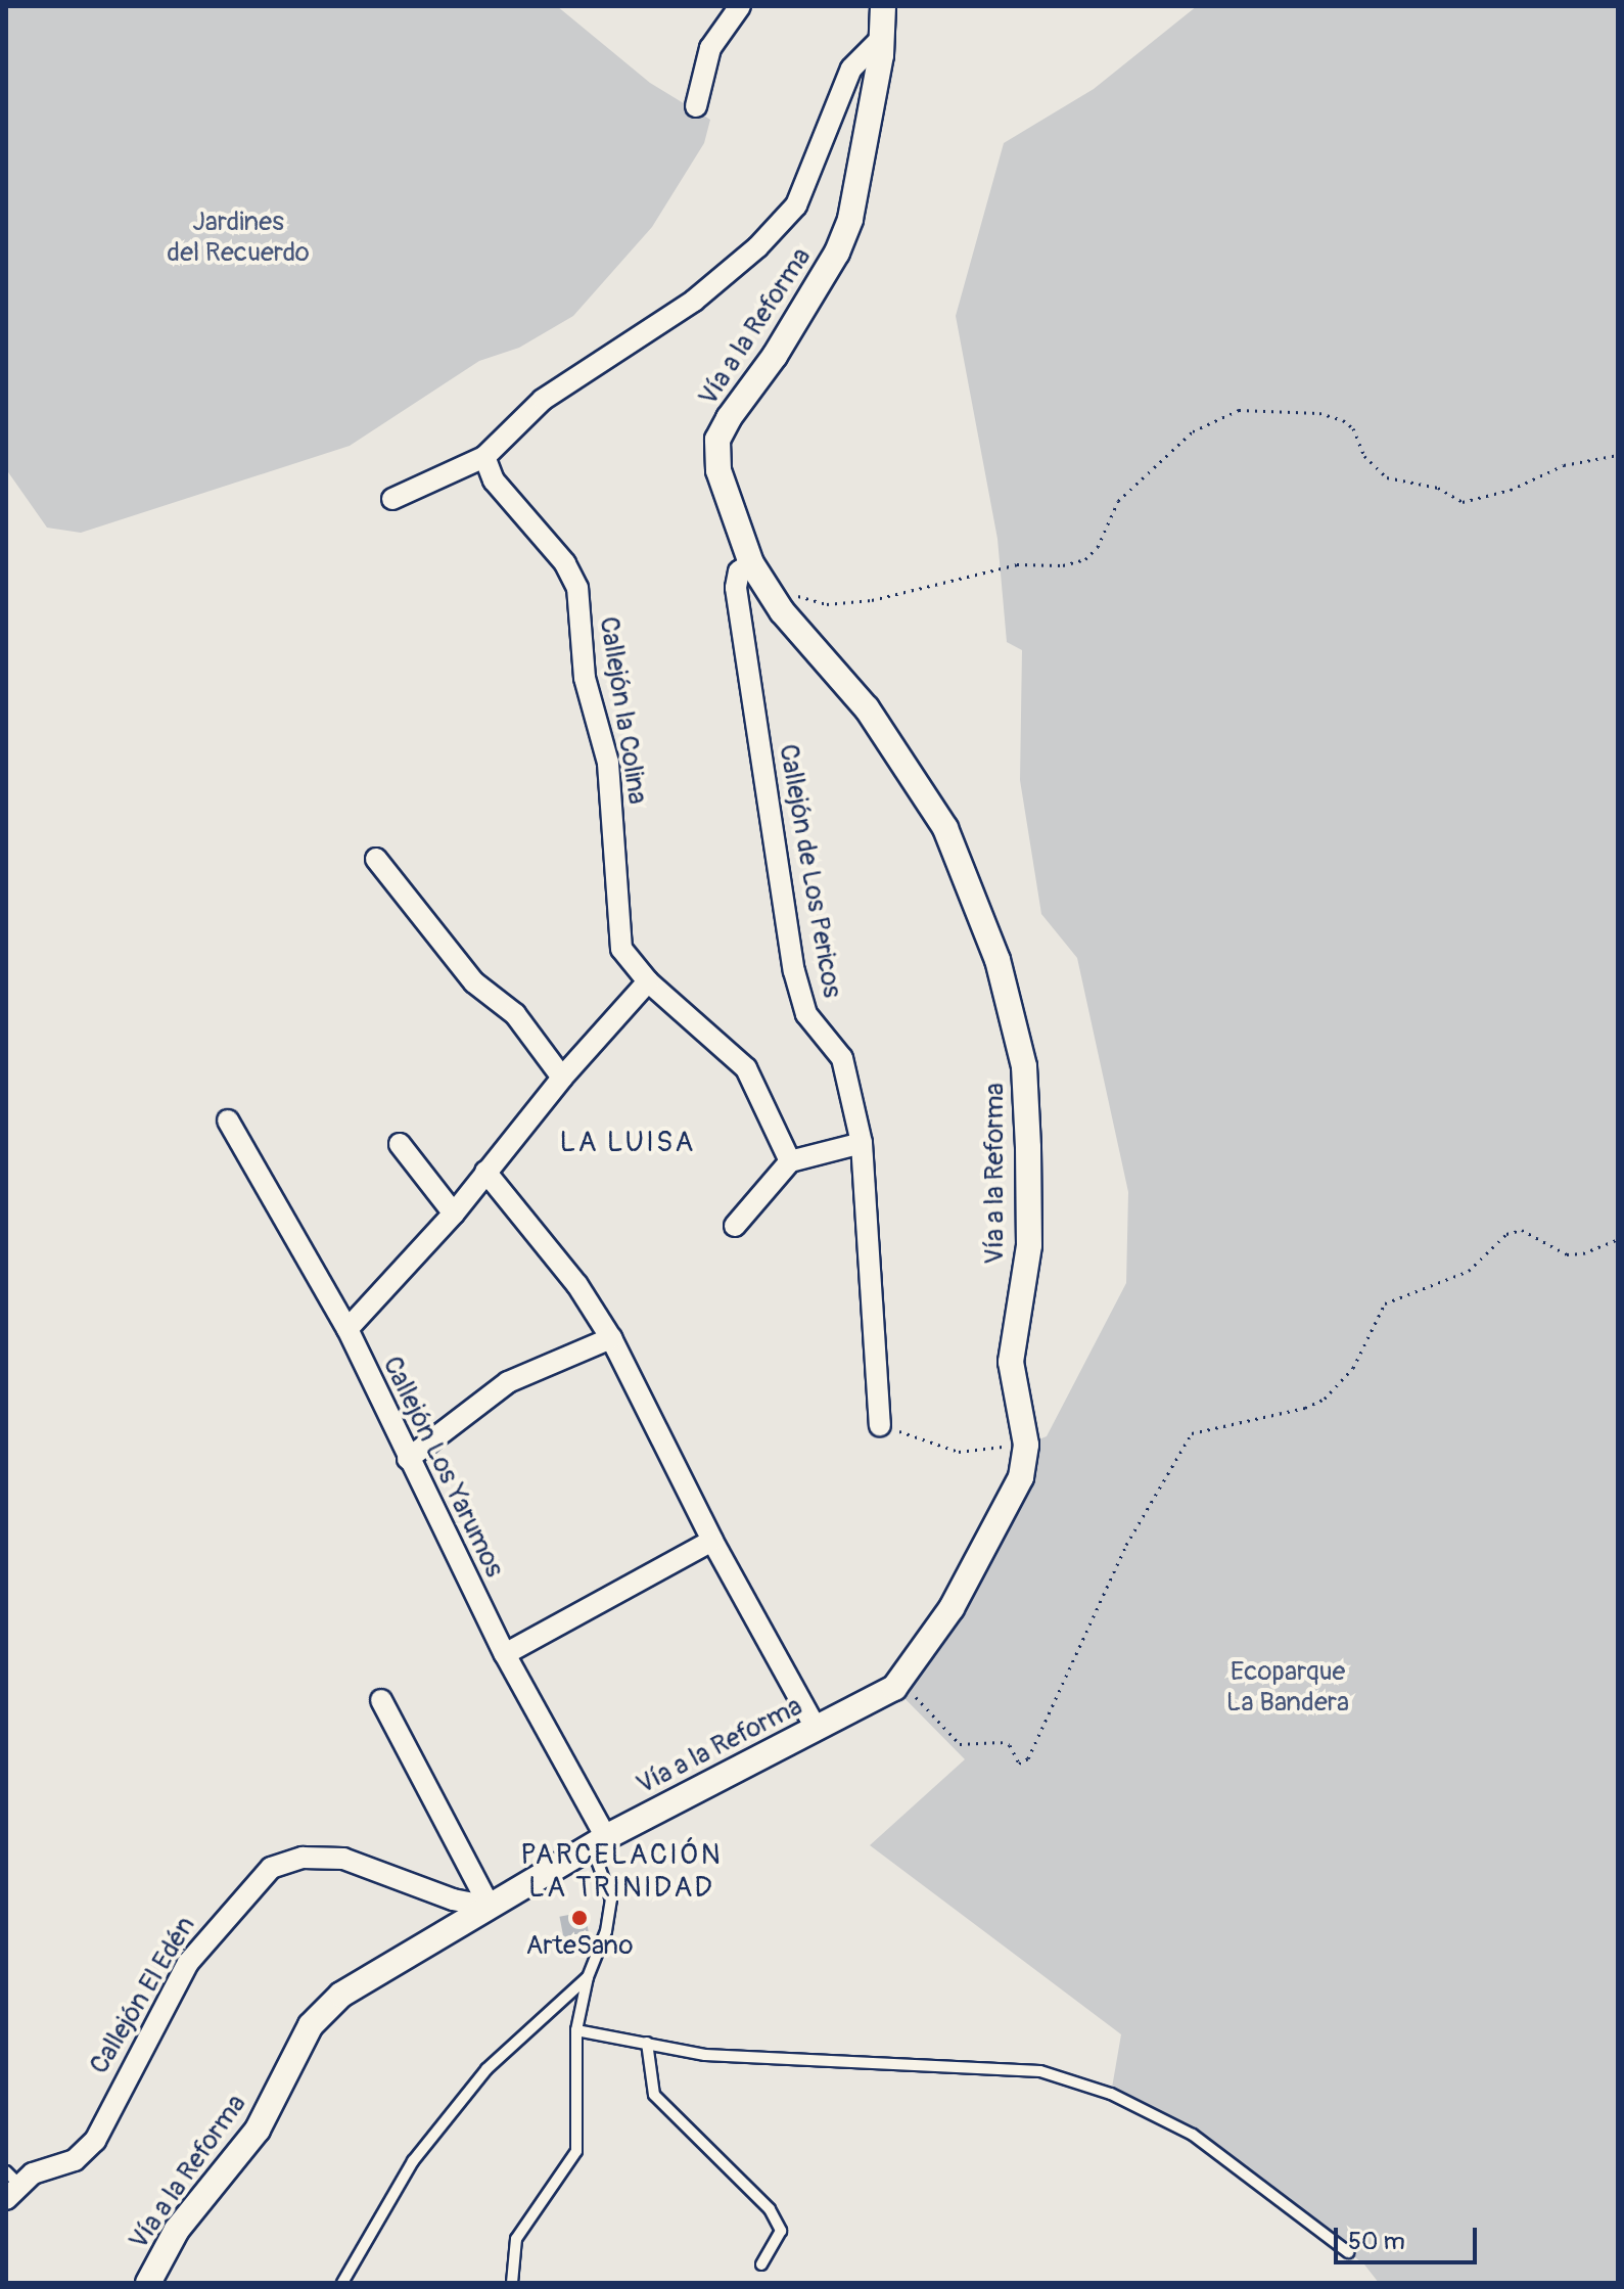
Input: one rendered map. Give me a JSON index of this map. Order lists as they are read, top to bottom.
{
  "streets": {
    "street": [
      "Vía a la Reforma",
      "Callejón la Colina",
      "Callejón de Los Pericos",
      "Callejón Los Yarumos",
      "Callejón El Edén"
    ]
  },
  "crossings": [
    ["Vía a la Reforma", "Callejón de Los Pericos"],
    ["Vía a la Reforma", "Callejón Los Yarumos"],
    ["Vía a la Reforma", "Callejón El Edén"]
  ],
  "districts": ["LA LUISA", "PARCELACIÓN LA TRINIDAD"],
  "parks": ["Jardines del Recuerdo", "Ecoparque La Bandera"],
  "places": ["ArteSano"],
  "scale_bar": "50 m"
}
